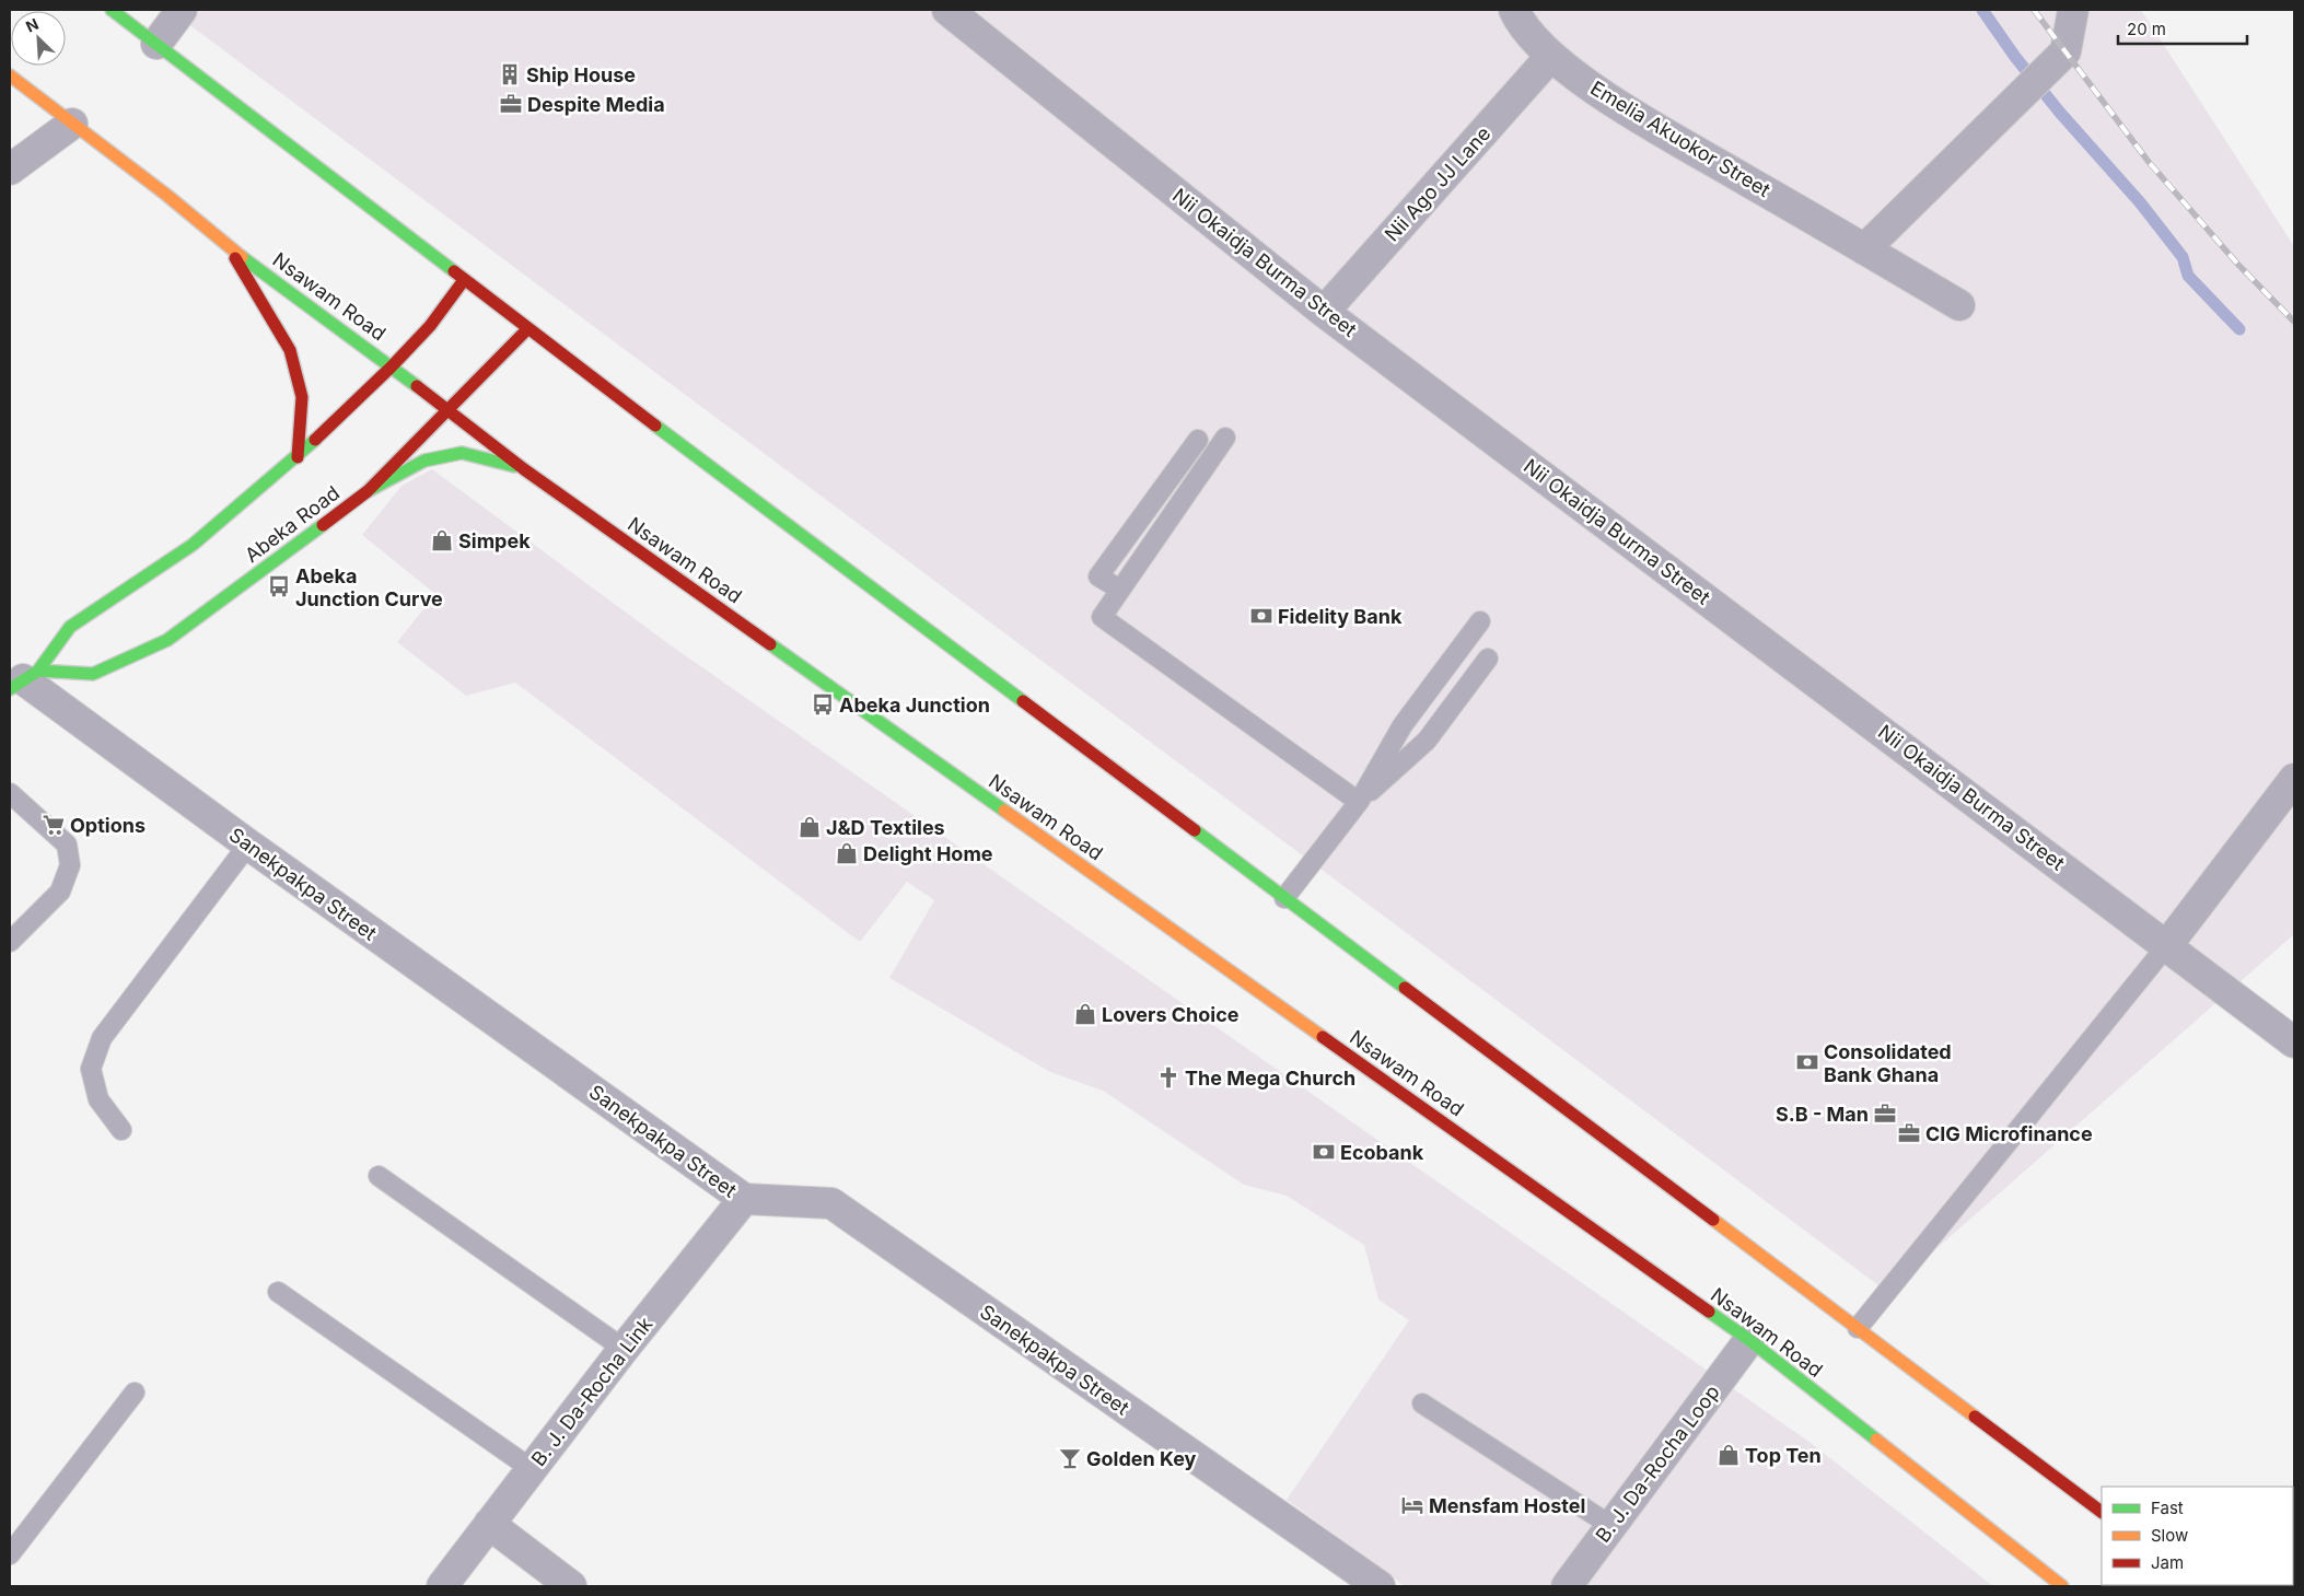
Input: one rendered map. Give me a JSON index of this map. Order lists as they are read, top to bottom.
{
  "streets": {
    "main road": ["Nsawam Road", "Abeka Road"],
    "street": [
      "Emelia Akuokor Street",
      "Nii Ago JJ Lane",
      "Nii Okaidja Burma Street",
      "Sanekpakpa Street",
      "B. J. Da-Rocha Link",
      "B. J. Da-Rocha Loop"
    ]
  },
  "crossings": [
    ["Emelia Akuokor Street", "Nii Ago JJ Lane"],
    ["Nii Ago JJ Lane", "Nii Okaidja Burma Street"],
    ["Nsawam Road", "Abeka Road"],
    ["Nsawam Road", "B. J. Da-Rocha Loop"],
    ["Abeka Road", "Sanekpakpa Street"],
    ["Sanekpakpa Street", "B. J. Da-Rocha Link"]
  ],
  "places": {
    "building": ["Ship House"],
    "office": ["Despite Media", "S.B - Man", "CIG Microfinance"],
    "shop": [
      "Simpek",
      "J&D Textiles",
      "Delight Home",
      "Lovers Choice",
      "Top Ten"
    ],
    "bus stop": ["Abeka Junction Curve", "Abeka Junction"],
    "bank": ["Fidelity Bank", "Consolidated Bank Ghana", "Ecobank"],
    "supermarket": ["Options"],
    "church": ["The Mega Church"],
    "bar": ["Golden Key"],
    "hotel": ["Mensfam Hostel"]
  },
  "legend": ["Fast", "Slow", "Jam"],
  "scale_bar": "20 m",
  "north": "top left"
}
